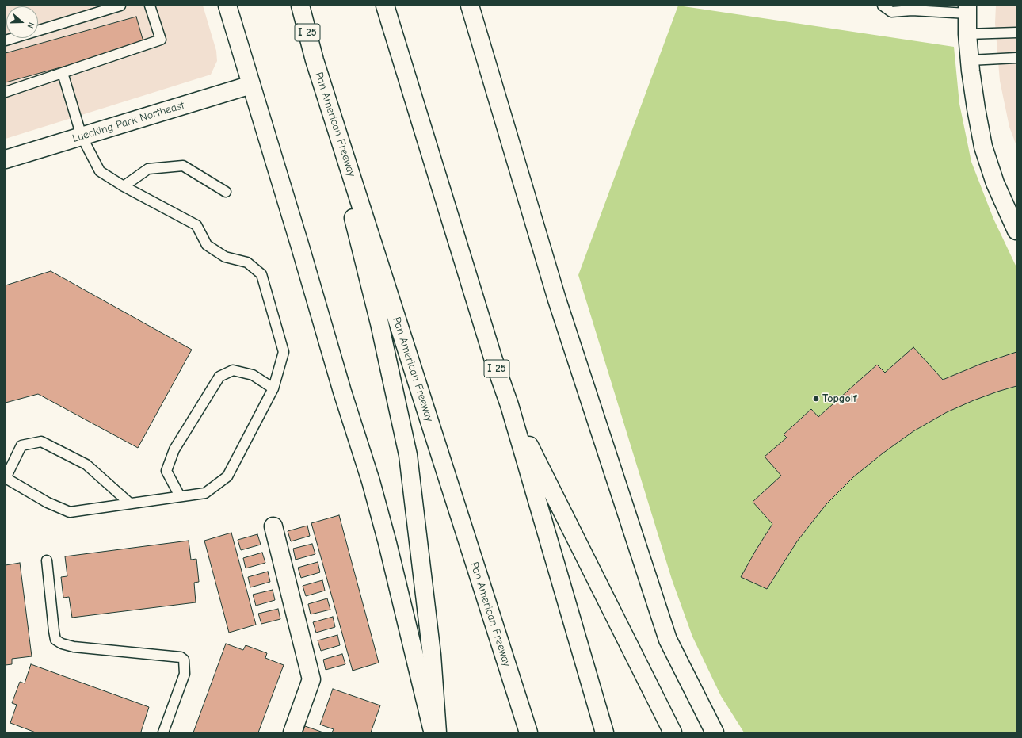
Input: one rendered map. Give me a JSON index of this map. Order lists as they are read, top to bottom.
{
  "streets": {
    "main road": ["I 25", "Luecking Park Northeast", "Pan American Freeway"]
  },
  "places": ["Topgolf"],
  "north": "right"
}
